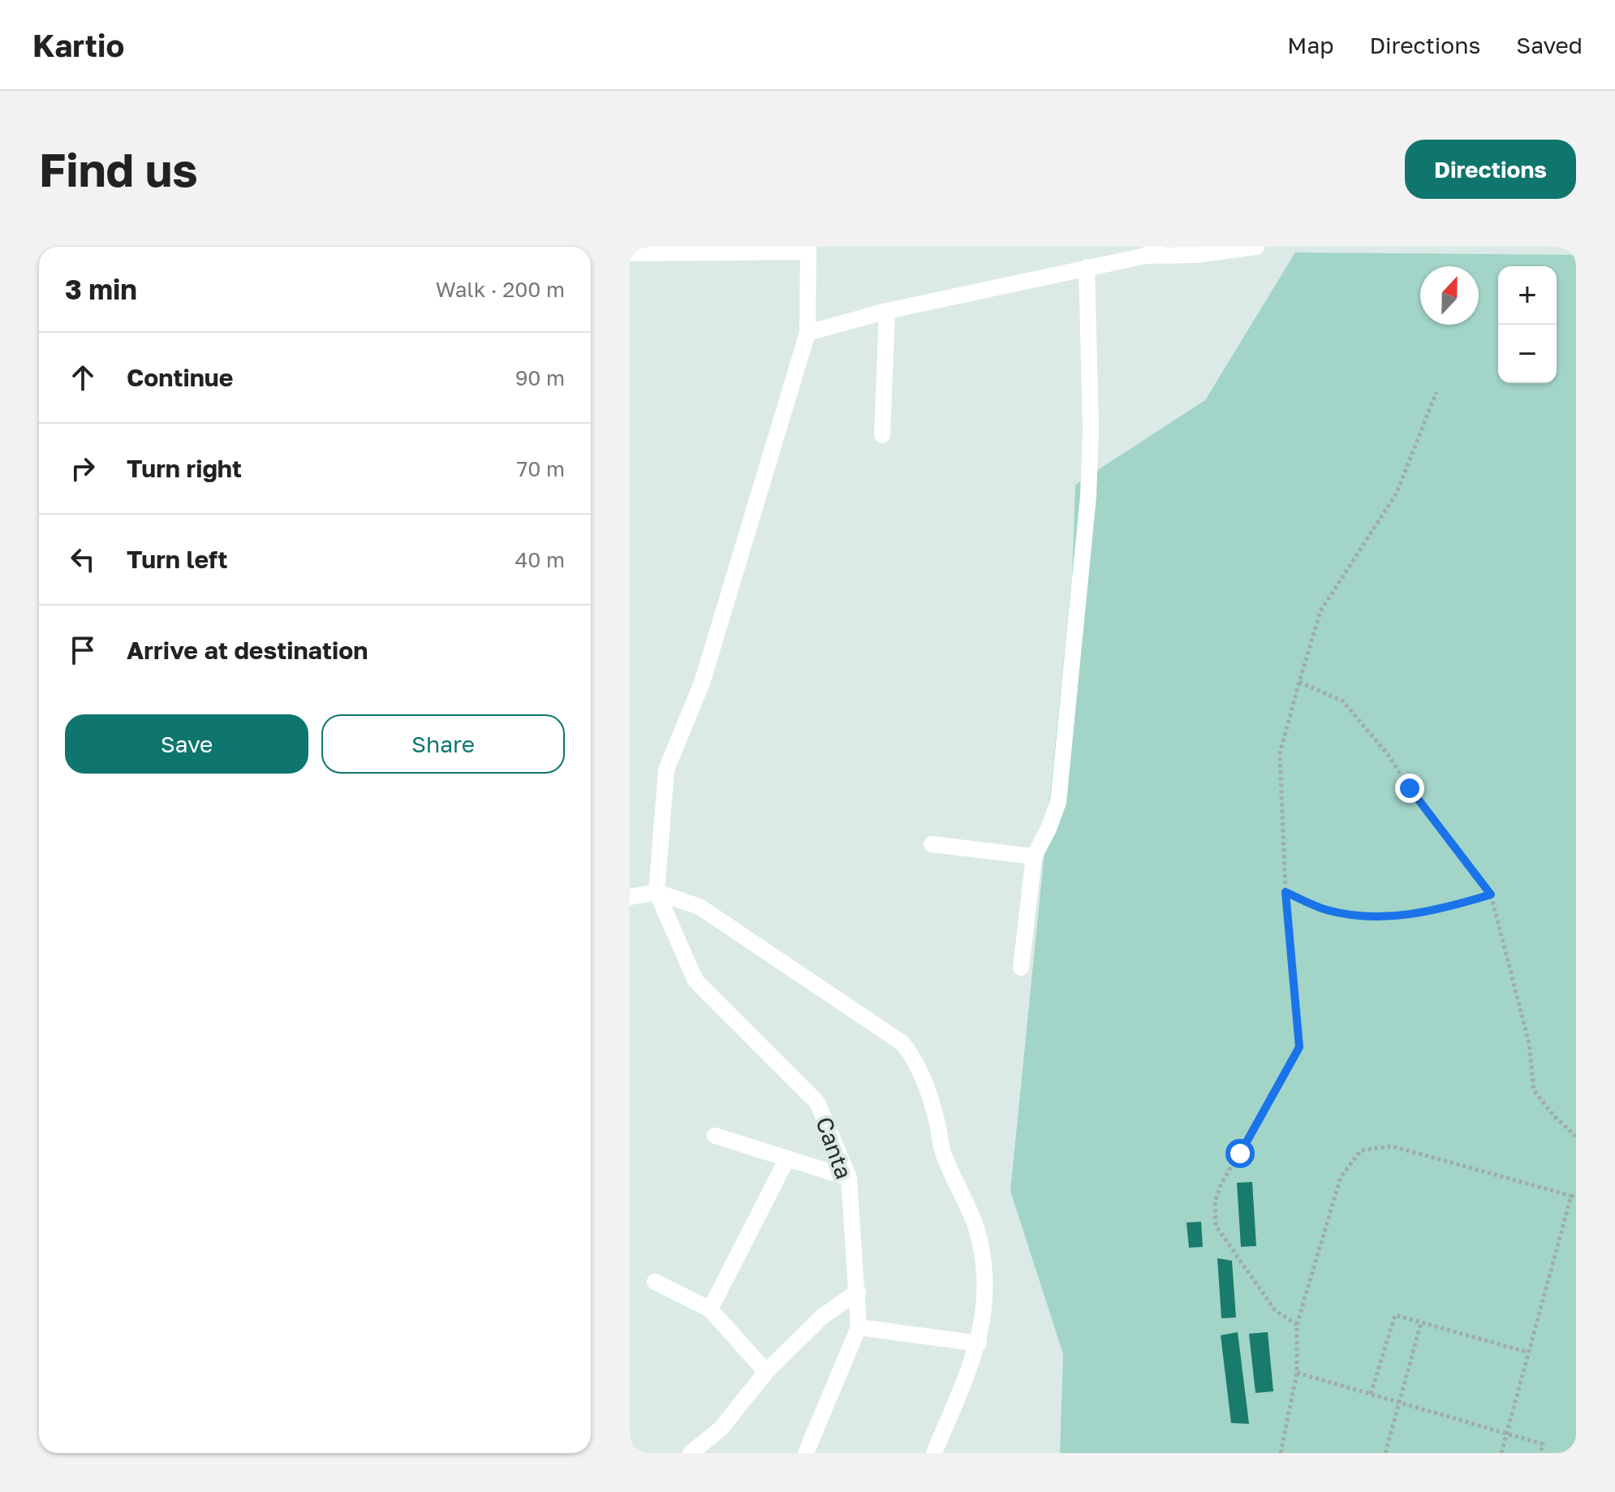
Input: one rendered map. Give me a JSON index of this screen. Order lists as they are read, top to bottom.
{
  "streets": {
    "street": ["Canta"]
  },
  "north": "top",
  "page": {
    "header": "Kartio",
    "nav": ["Map", "Directions", "Saved"],
    "buttons": [
      "Directions",
      ["Save", "Share"]
    ],
    "title": "Find us",
    "heading": ["3 min", "Walk · 200 m"],
    "map_buttons": ["+", "−"],
    "list": [
      ["Continue", "90 m"],
      ["Turn right", "70 m"],
      ["Turn left", "40 m"],
      "Arrive at destination"
    ]
  }
}
